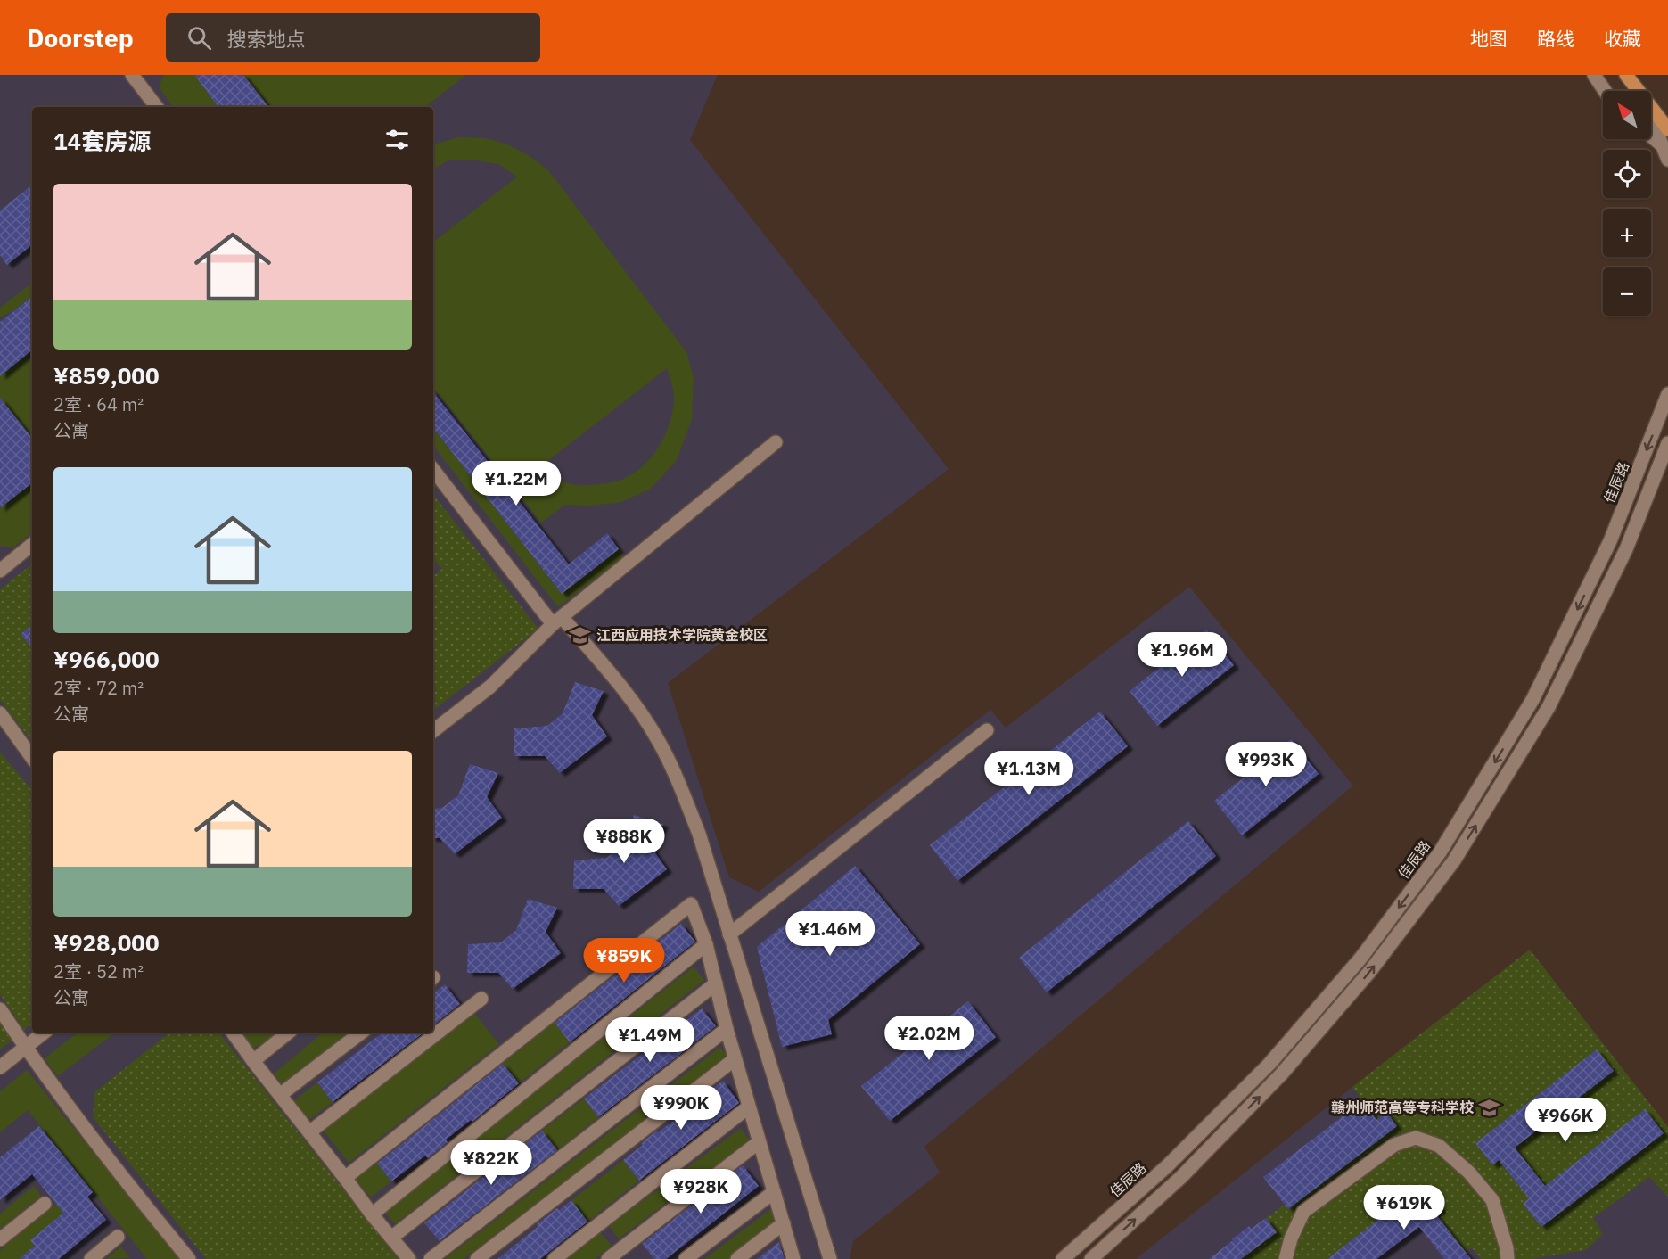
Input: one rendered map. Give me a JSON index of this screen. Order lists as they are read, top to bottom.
{
  "streets": {
    "street": ["佳辰路"]
  },
  "places": {
    "school or university": ["江西应用技术学院黄金校区", "赣州师范高等专科学校"]
  },
  "north": "top left",
  "page": {
    "header": "Doorstep",
    "search": "搜索地点",
    "nav": ["地图", "路线", "收藏"],
    "map_buttons": ["+", "−"],
    "heading": "14套房源",
    "list": [
      {
        "name": "¥859,000",
        "note": "2室 · 64 m² · 公寓"
      },
      {
        "name": "¥966,000",
        "note": "2室 · 72 m² · 公寓"
      },
      {
        "name": "¥928,000",
        "note": "2室 · 52 m² · 公寓"
      }
    ],
    "price": [
      "¥1.22M",
      "¥1.96M",
      "¥993K",
      "¥1.13M",
      "¥888K",
      "¥1.46M",
      "¥859K",
      "¥2.02M",
      "¥1.49M",
      "¥990K",
      "¥966K",
      "¥822K",
      "¥928K",
      "¥619K"
    ]
  }
}
